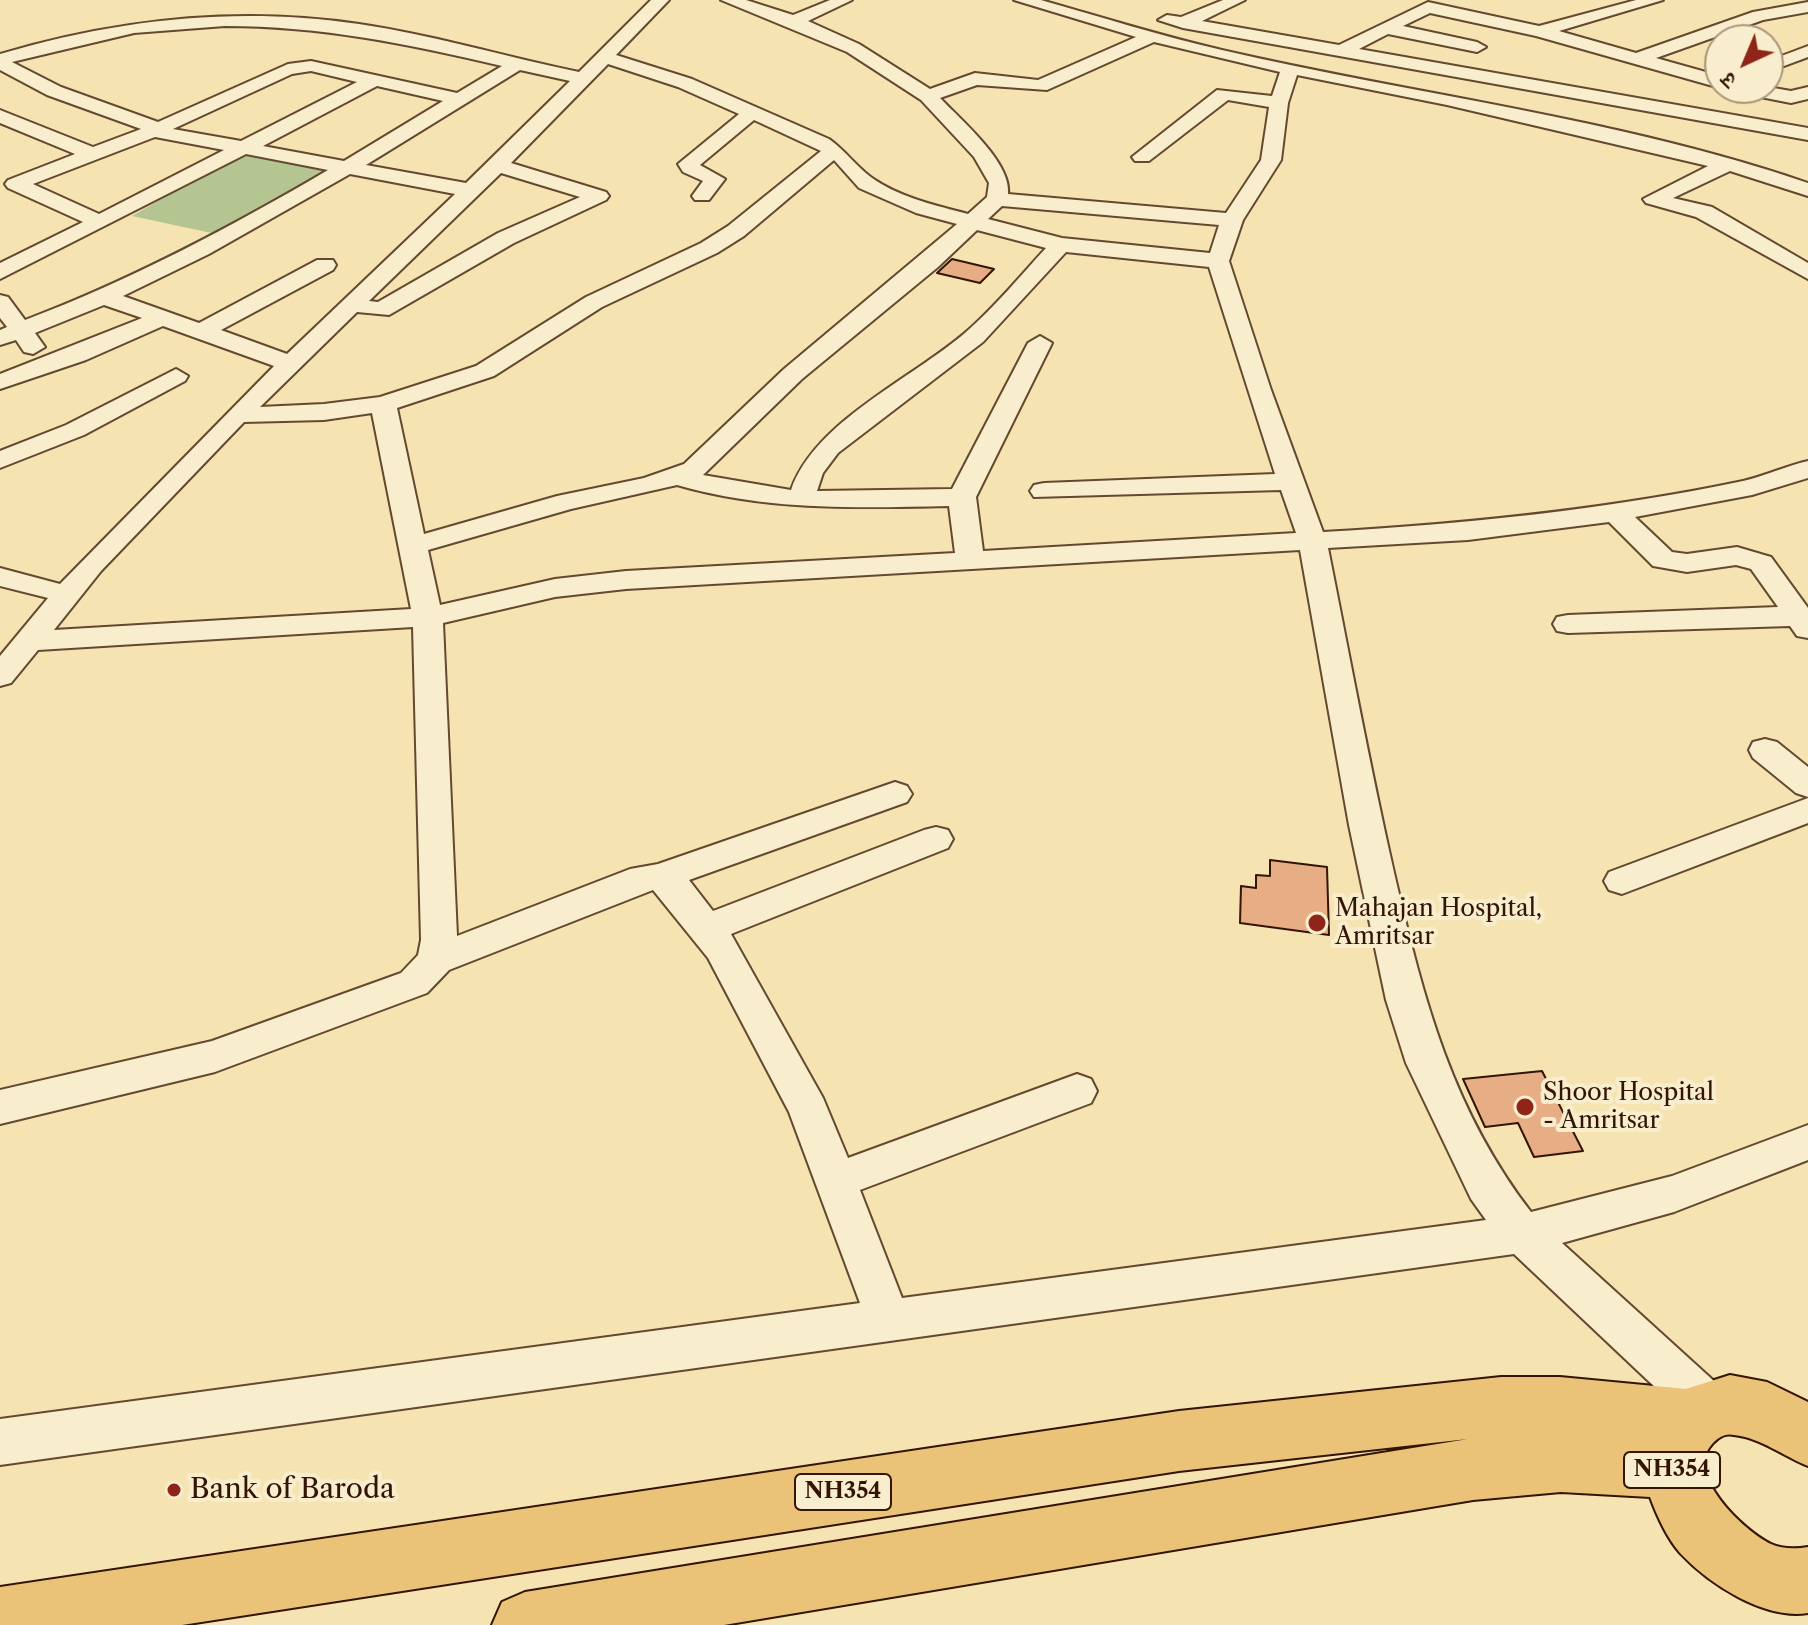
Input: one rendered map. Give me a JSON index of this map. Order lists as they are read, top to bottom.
{
  "streets": {
    "highway": ["NH354"]
  },
  "places": ["Mahajan Hospital, Amritsar", "Shoor Hospital - Amritsar", "Bank of Baroda"],
  "north": "bottom left"
}
